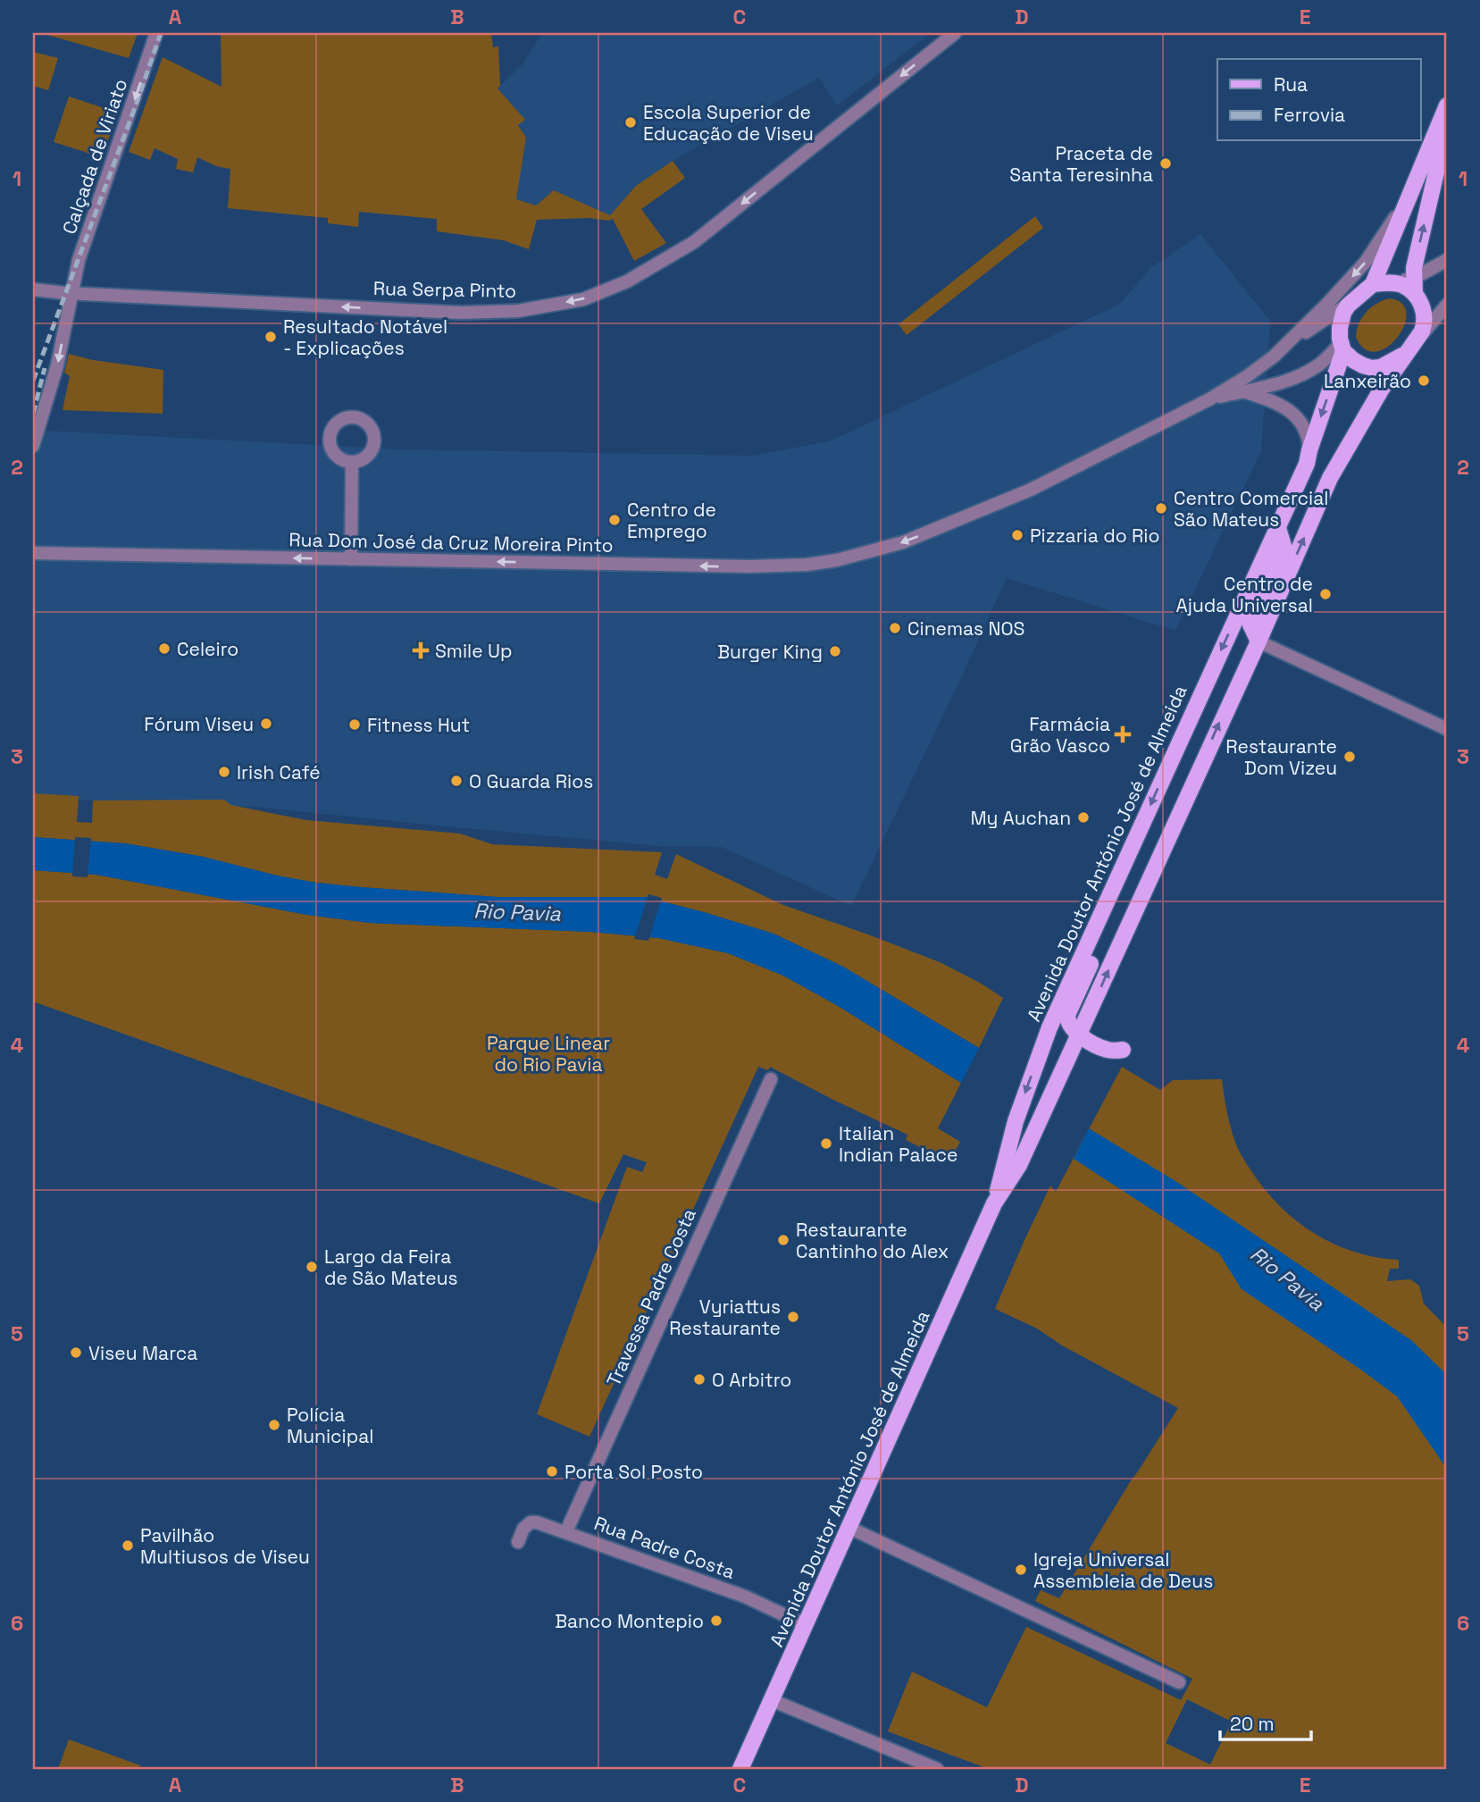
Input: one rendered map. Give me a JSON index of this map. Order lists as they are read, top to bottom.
{
  "streets": {
    "main road": ["Avenida Doutor António José de Almeida"],
    "street": [
      "Calçada de Viriato",
      "Rua Serpa Pinto",
      "Rua Dom José da Cruz Moreira Pinto",
      "Travessa Padre Costa",
      "Rua Padre Costa"
    ]
  },
  "crossings": [
    ["Calçada de Viriato", "Rua Serpa Pinto"],
    ["Rua Dom José da Cruz Moreira Pinto", "Avenida Doutor António José de Almeida"],
    ["Avenida Doutor António José de Almeida", "Rua Padre Costa"],
    ["Travessa Padre Costa", "Rua Padre Costa"]
  ],
  "one_way": ["Calçada de Viriato", "Rua Serpa Pinto", "Rua Dom José da Cruz Moreira Pinto"],
  "water": ["Rio Pavia"],
  "parks": ["Parque Linear do Rio Pavia"],
  "places": {
    "other": [
      "Escola Superior de Educação de Viseu",
      "Praceta de Santa Teresinha",
      "Resultado Notável - Explicações",
      "Lanxeirão",
      "Centro Comercial São Mateus",
      "Centro de Emprego",
      "Pizzaria do Rio",
      "Centro de Ajuda Universal",
      "Cinemas NOS",
      "Celeiro",
      "Burger King",
      "Fórum Viseu",
      "Fitness Hut",
      "Restaurante Dom Vizeu",
      "Irish Café",
      "O Guarda Rios",
      "My Auchan",
      "Italian Indian Palace",
      "Restaurante Cantinho do Alex",
      "Largo da Feira de São Mateus",
      "Vyriattus Restaurante",
      "Viseu Marca",
      "O Arbitro",
      "Polícia Municipal",
      "Porta Sol Posto",
      "Pavilhão Multiusos de Viseu",
      "Igreja Universal Assembleia de Deus",
      "Banco Montepio"
    ],
    "health": ["Smile Up", "Farmácia Grão Vasco"]
  },
  "legend": ["Rua", "Ferrovia"],
  "scale_bar": "20 m",
  "grid": {
    "columns": [
      "A",
      "B",
      "C",
      "D",
      "E"
    ],
    "rows": [
      "1",
      "2",
      "3",
      "4",
      "5",
      "6"
    ]
  }
}
